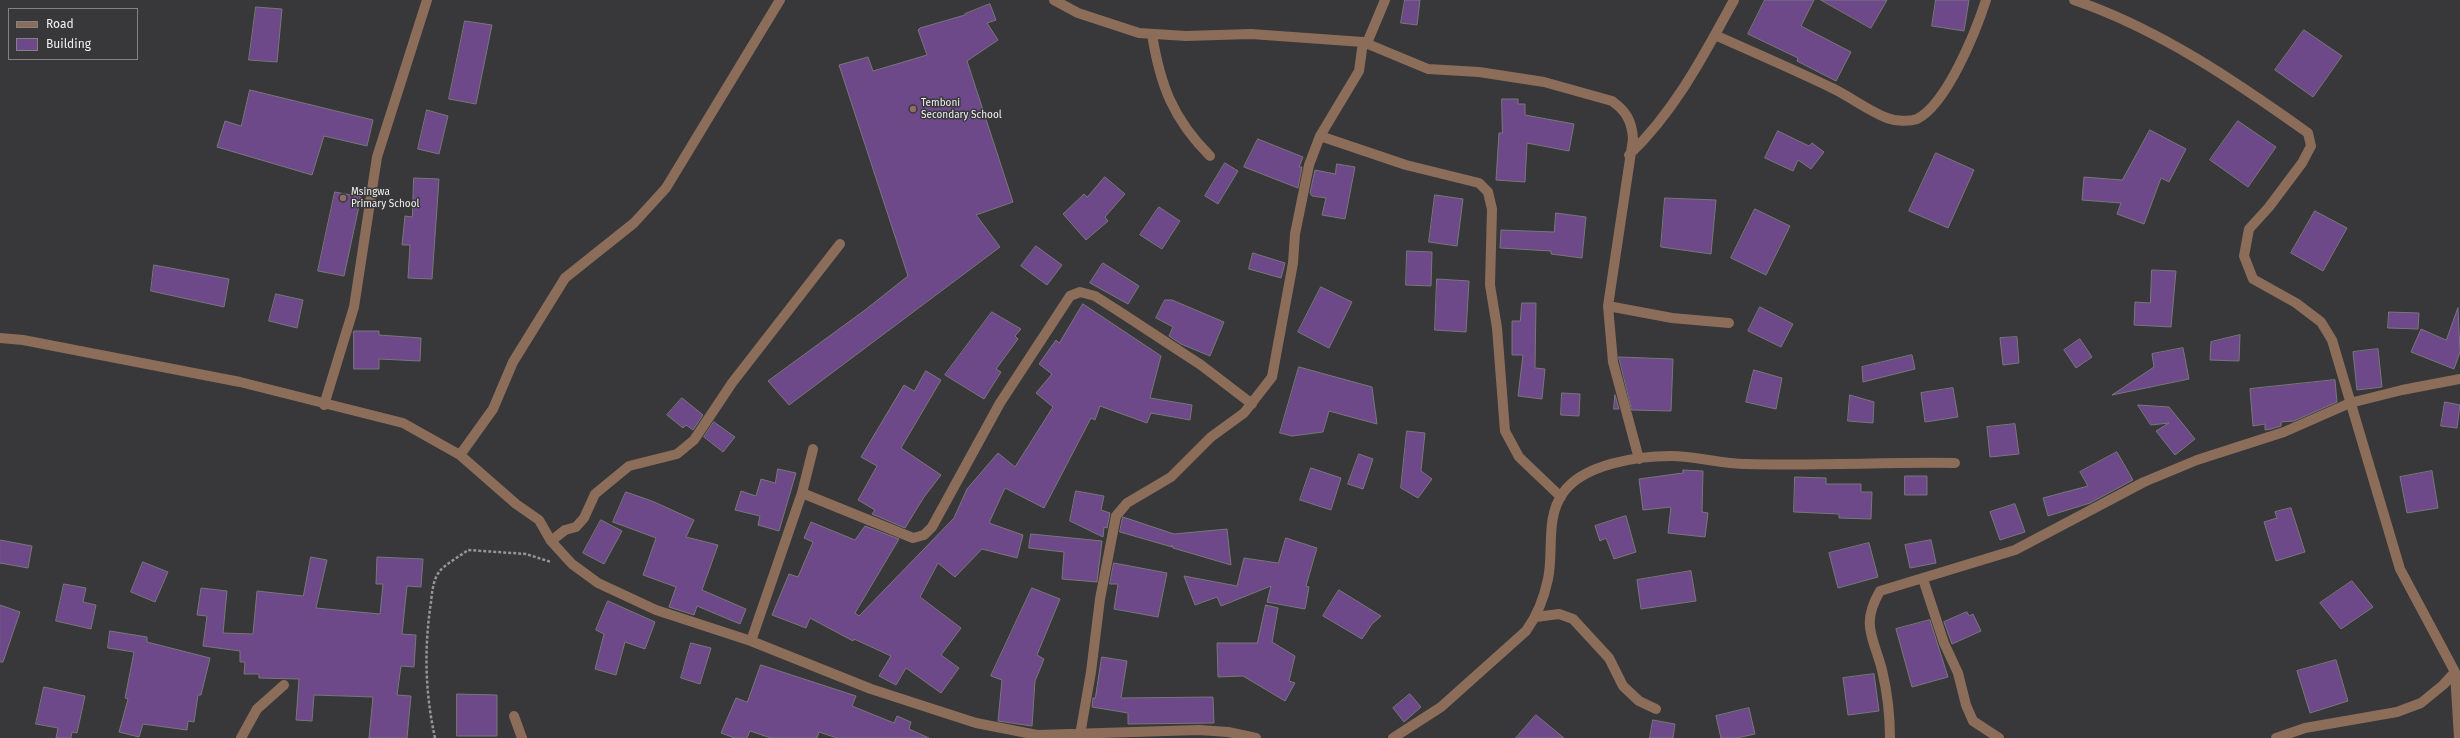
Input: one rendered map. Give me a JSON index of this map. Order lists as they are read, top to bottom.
{
  "places": ["Temboni Secondary School", "Msingwa Primary School"],
  "legend": ["Road", "Building"]
}
